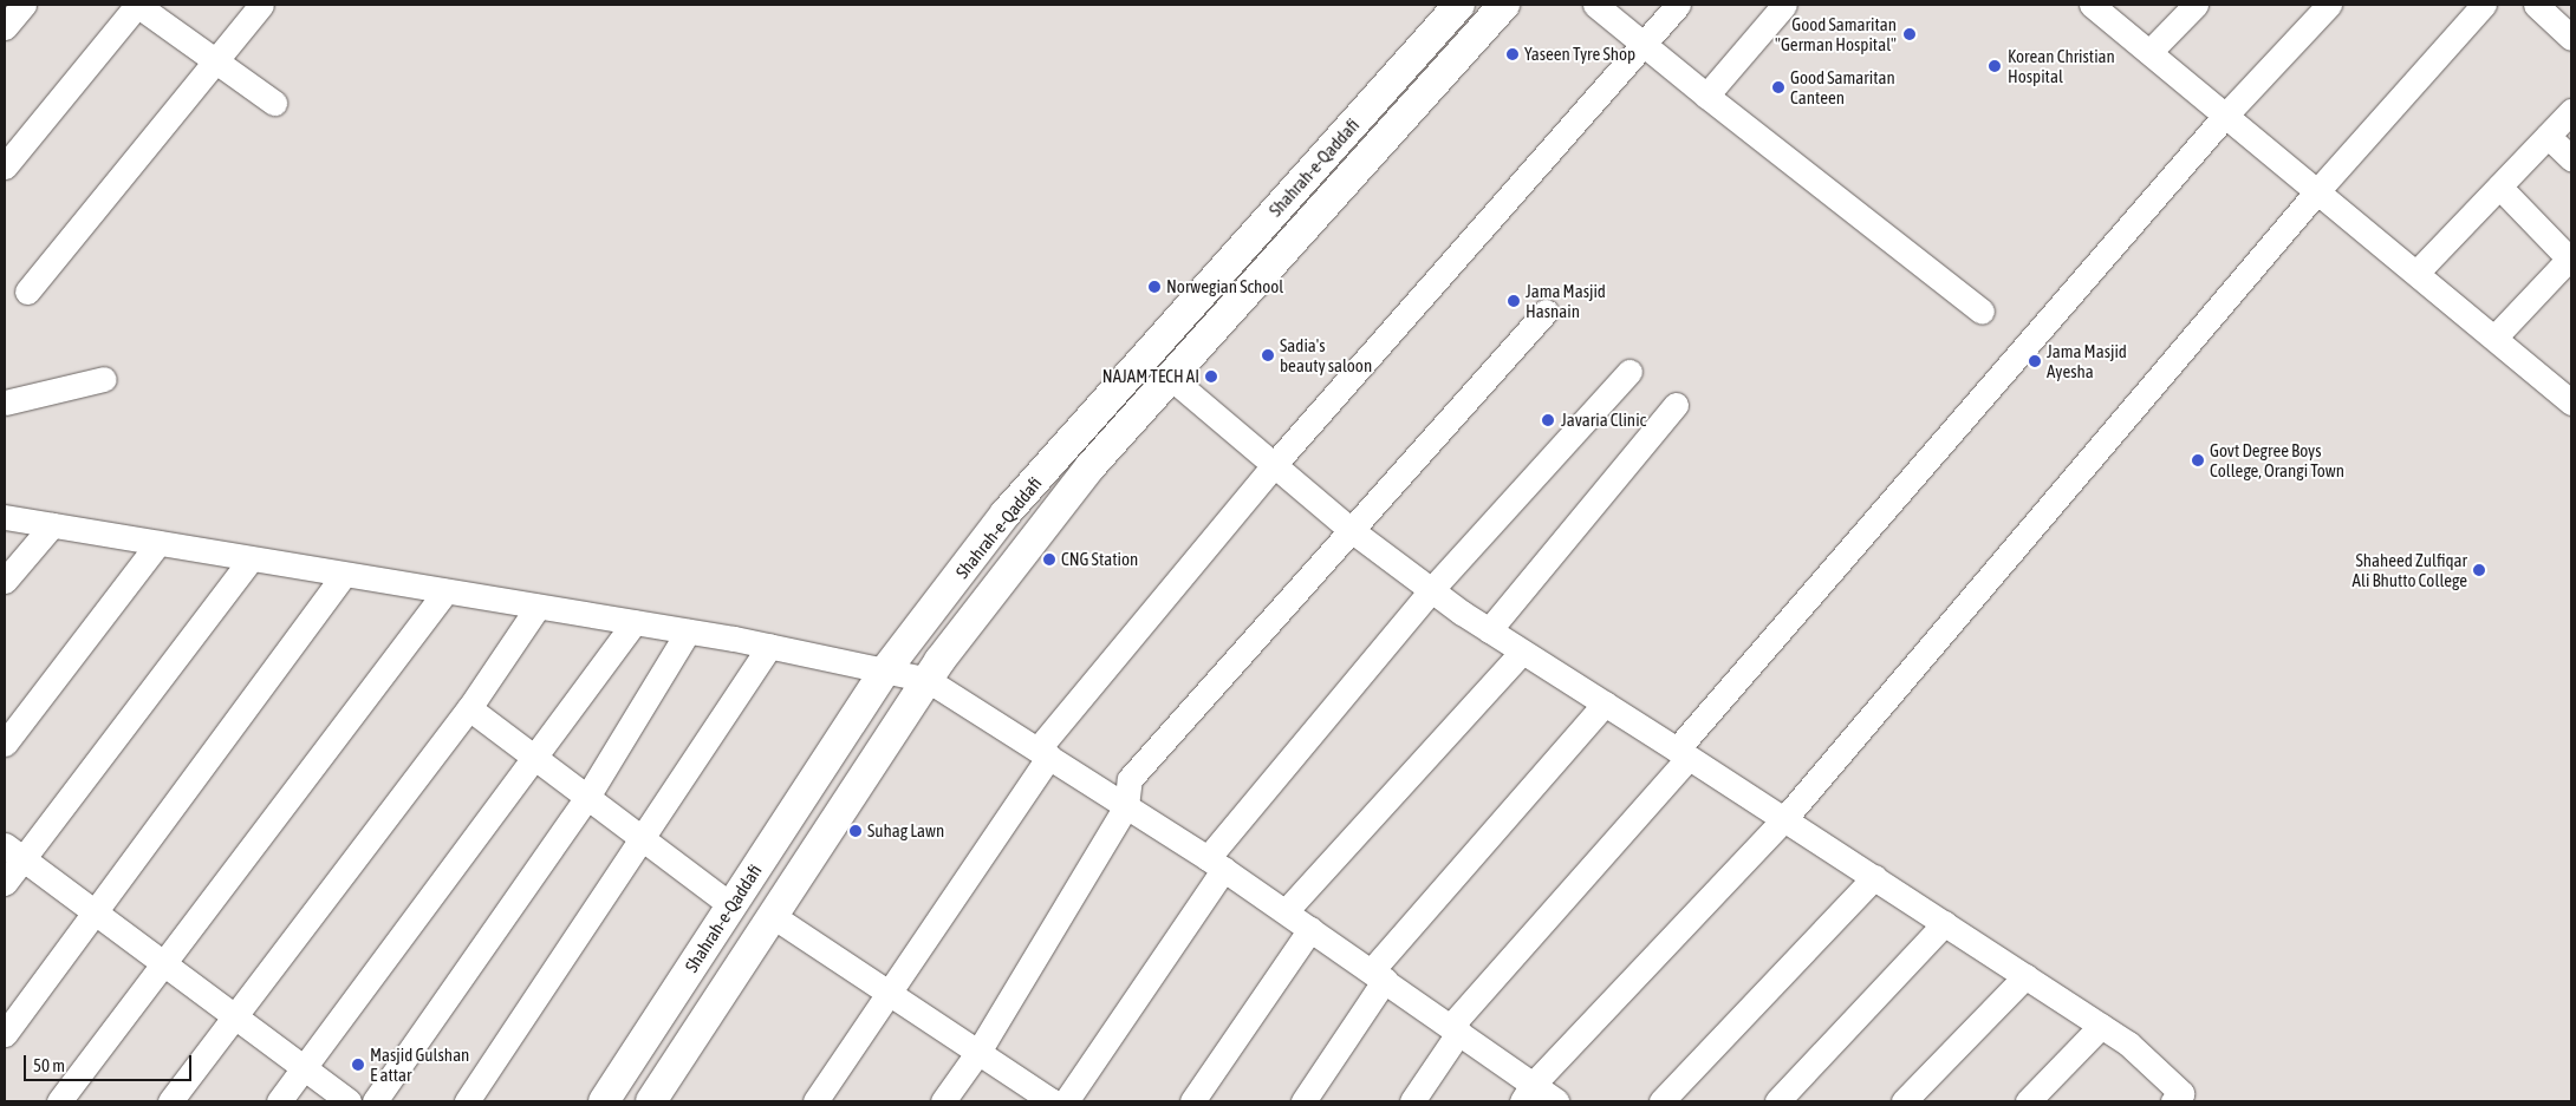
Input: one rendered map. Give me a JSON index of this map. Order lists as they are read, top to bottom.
{
  "streets": {
    "main road": ["Shahrah-e-Qaddafi"]
  },
  "places": [
    "Good Samaritan \"German Hospital\"",
    "Yaseen Tyre Shop",
    "Korean Christian Hospital",
    "Good Samaritan Canteen",
    "Norwegian School",
    "Jama Masjid Hasnain",
    "Sadia's beauty saloon",
    "Jama Masjid Ayesha",
    "NAJAM TECH AI",
    "Javaria Clinic",
    "Govt Degree Boys College, Orangi Town",
    "CNG Station",
    "Shaheed Zulfiqar Ali Bhutto College",
    "Suhag Lawn",
    "Masjid Gulshan E attar"
  ],
  "scale_bar": "50 m"
}
